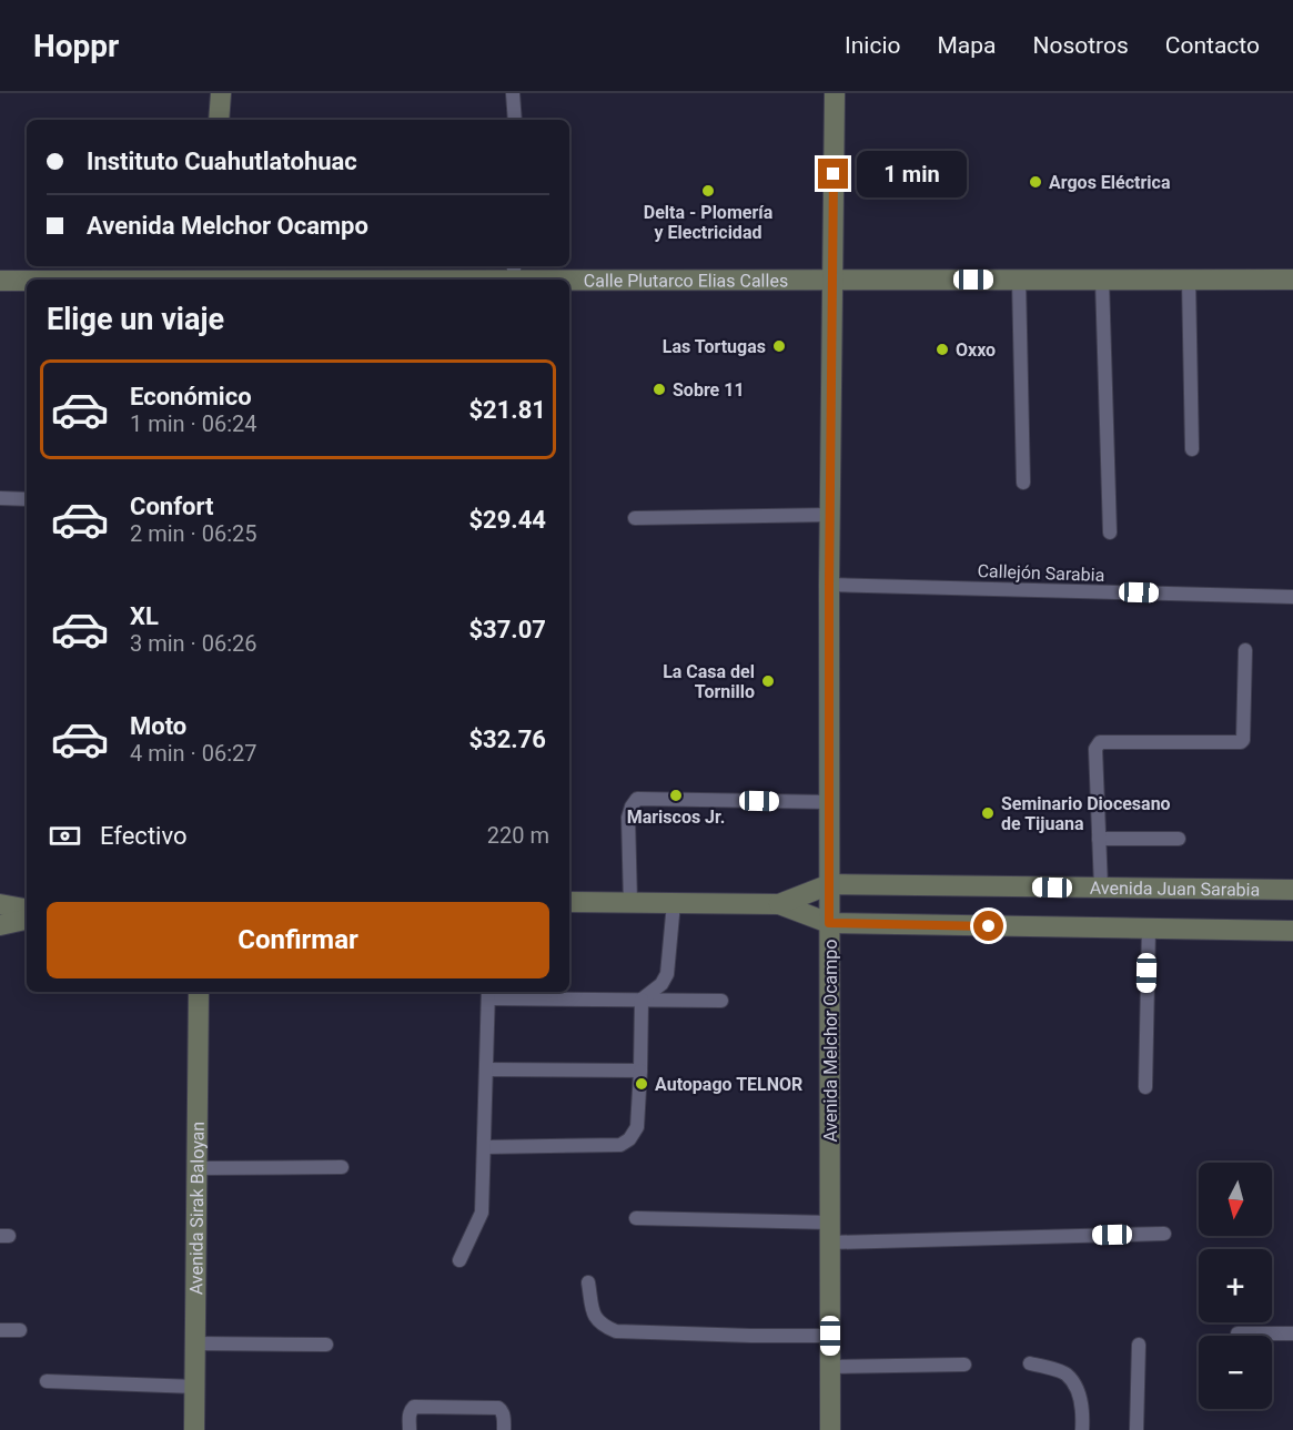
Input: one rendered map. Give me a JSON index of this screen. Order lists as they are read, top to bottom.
{
  "streets": {
    "street": [
      "Calle Plutarco Elias Calles",
      "Avenida Juan Sarabia",
      "Avenida Melchor Ocampo",
      "Avenida Sirak Baloyan"
    ],
    "lane": ["Callejón Sarabia"]
  },
  "crossings": [
    ["Calle Plutarco Elias Calles", "Avenida Melchor Ocampo"],
    ["Callejón Sarabia", "Avenida Melchor Ocampo"],
    ["Avenida Juan Sarabia", "Avenida Melchor Ocampo"]
  ],
  "places": [
    "Argos Eléctrica",
    "Delta - Plomería y Electricidad",
    "Las Tortugas",
    "Oxxo",
    "Sobre 11",
    "La Casa del Tornillo",
    "Mariscos Jr.",
    "Seminario Diocesano de Tijuana",
    "Autopago TELNOR"
  ],
  "north": "bottom",
  "page": {
    "header": "Hoppr",
    "nav": [
      "Inicio",
      "Mapa",
      "Nosotros",
      "Contacto"
    ],
    "banner": ["Instituto Cuahutlatohuac", "Avenida Melchor Ocampo"],
    "bubble": "1 min",
    "heading": "Elige un viaje",
    "list": [
      {
        "name": "Económico",
        "note": "1 min · 06:24",
        "value": "$21.81"
      },
      {
        "name": "Confort",
        "note": "2 min · 06:25",
        "value": "$29.44"
      },
      {
        "name": "XL",
        "note": "3 min · 06:26",
        "value": "$37.07"
      },
      {
        "name": "Moto",
        "note": "4 min · 06:27",
        "value": "$32.76"
      }
    ],
    "pay": ["Efectivo", "220 m"],
    "buttons": "Confirmar",
    "map_buttons": ["+", "−"]
  }
}
